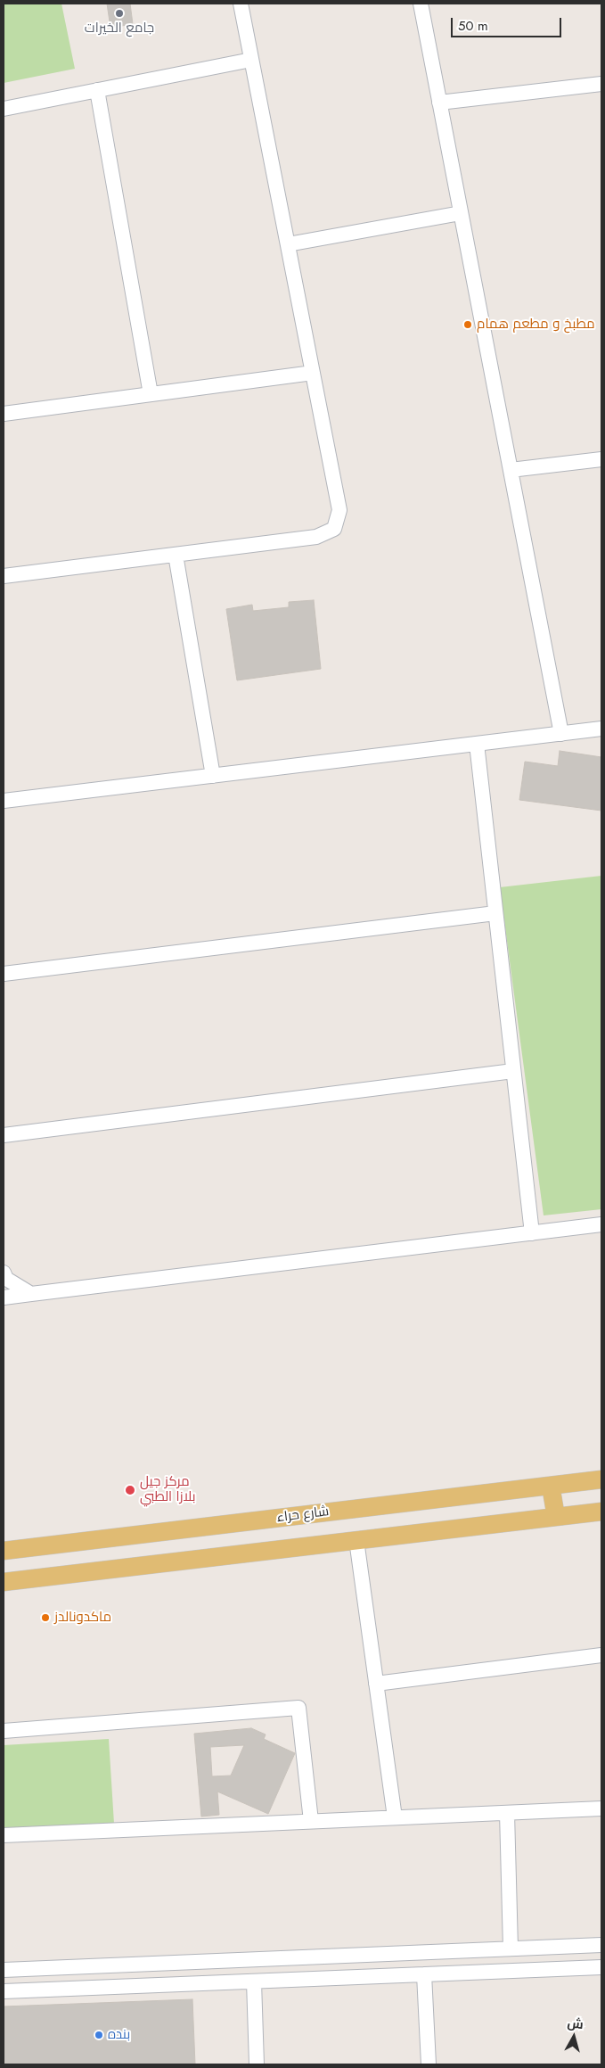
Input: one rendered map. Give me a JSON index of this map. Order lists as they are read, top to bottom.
{
  "streets": {
    "main road": ["شارع حراء"]
  },
  "places": [
    "جامع الخيرات",
    "مطبخ و مطعم همام",
    "مركز جيل بلازا الطبي",
    "ماكدونالدز",
    "بنده"
  ],
  "scale_bar": "50 m",
  "north": "top"
}
